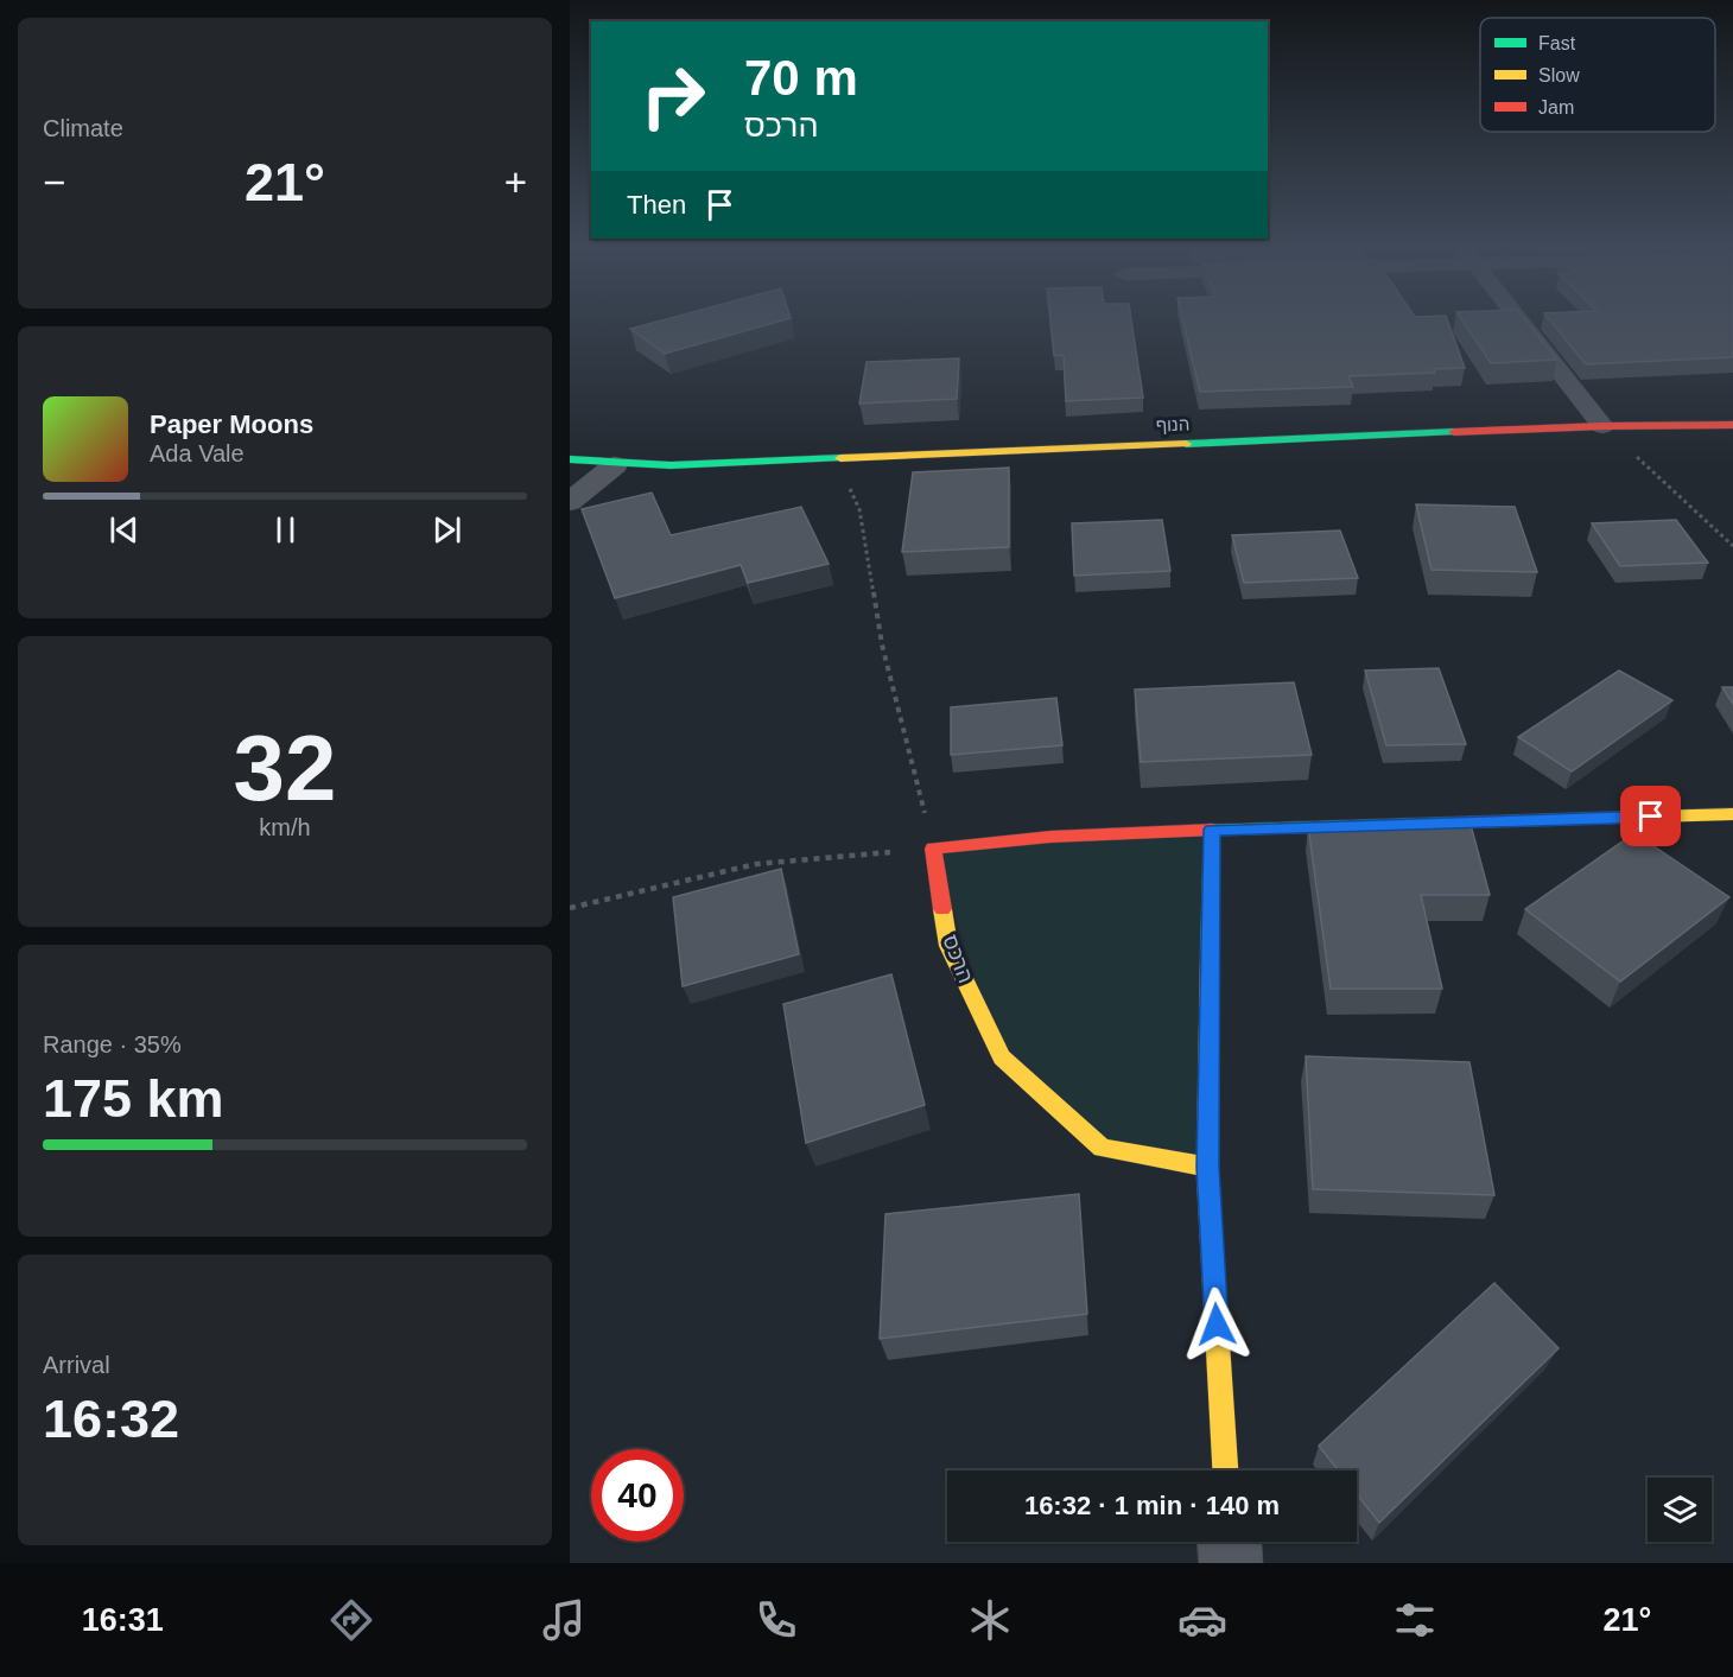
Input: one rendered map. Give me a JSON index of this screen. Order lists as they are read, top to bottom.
{
  "streets": {
    "street": ["הנוף", "הרכס"]
  },
  "legend": ["Fast", "Slow", "Jam"],
  "page": {
    "tile": [
      "Climate",
      ["32", "km/h"],
      ["Range · 35%", "175 km"],
      ["Arrival", "16:32"]
    ],
    "turn": ["70 m", "הרכס"],
    "heat": ["−", "21°", "+"],
    "then": "Then",
    "song": ["Paper Moons", "Ada Vale"],
    "limit": "40",
    "trip": "16:32 · 1 min · 140 m",
    "tabs": ["16:31", "21°"]
  }
}
